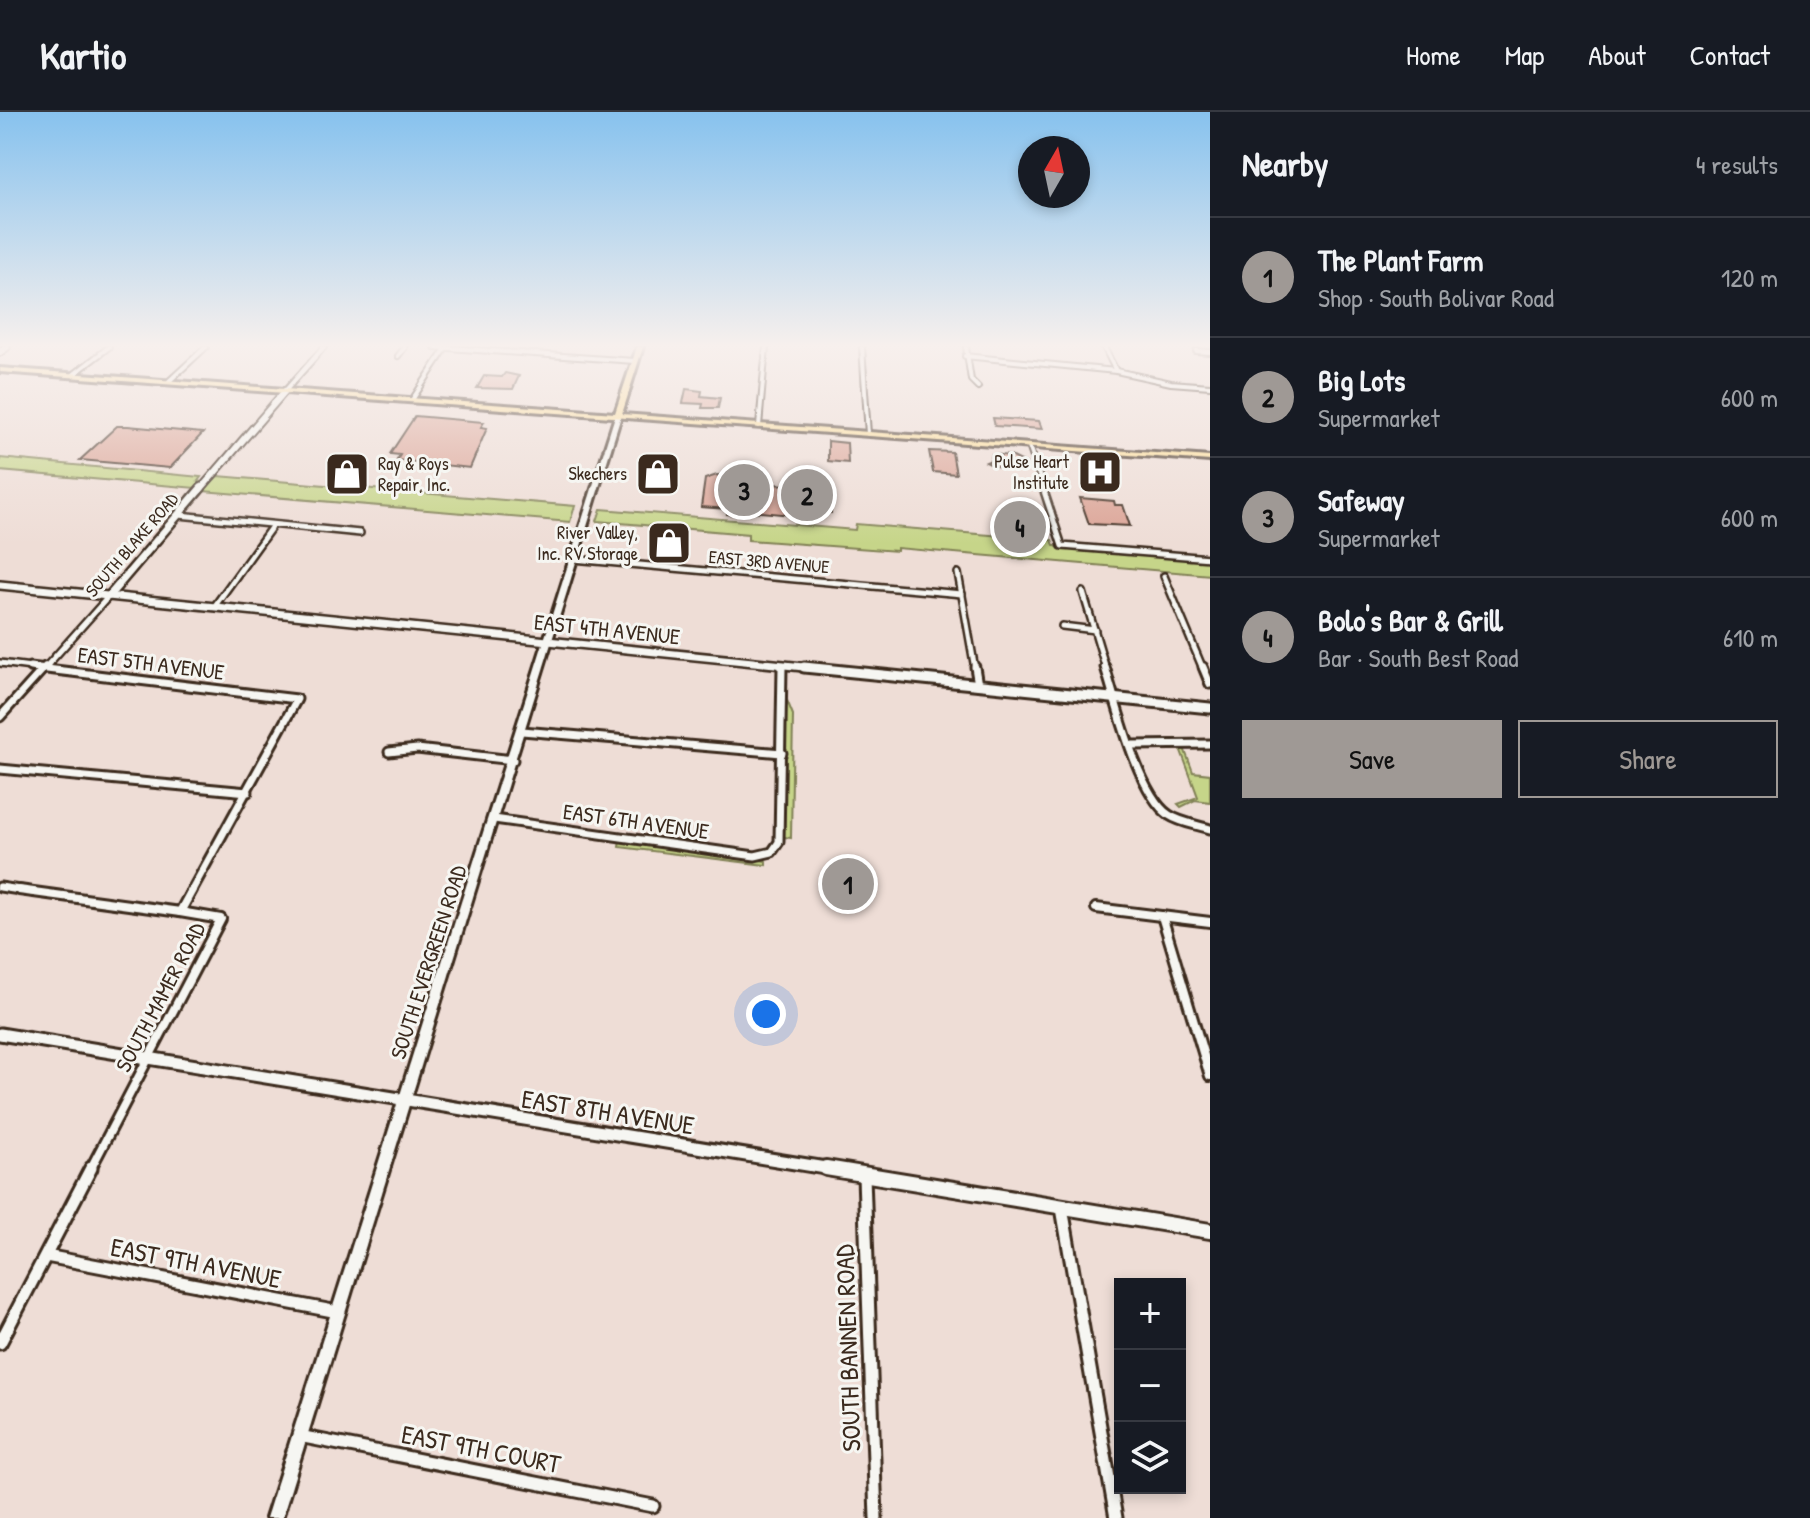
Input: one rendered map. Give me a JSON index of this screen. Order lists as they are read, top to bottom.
{
  "streets": {
    "main road": ["SOUTH EVERGREEN ROAD"],
    "street": [
      "SOUTH BLAKE ROAD",
      "EAST 3RD AVENUE",
      "EAST 4TH AVENUE",
      "EAST 5TH AVENUE",
      "EAST 6TH AVENUE",
      "SOUTH MAMER ROAD",
      "EAST 8TH AVENUE",
      "EAST 9TH AVENUE",
      "SOUTH BANNEN ROAD",
      "EAST 9TH COURT"
    ]
  },
  "crossings": [
    ["SOUTH BLAKE ROAD", "EAST 4TH AVENUE"],
    ["SOUTH BLAKE ROAD", "EAST 5TH AVENUE"],
    ["EAST 3RD AVENUE", "SOUTH EVERGREEN ROAD"],
    ["EAST 4TH AVENUE", "SOUTH EVERGREEN ROAD"],
    ["EAST 5TH AVENUE", "SOUTH MAMER ROAD"],
    ["EAST 6TH AVENUE", "SOUTH EVERGREEN ROAD"],
    ["SOUTH EVERGREEN ROAD", "EAST 8TH AVENUE"],
    ["SOUTH EVERGREEN ROAD", "EAST 9TH AVENUE"],
    ["SOUTH EVERGREEN ROAD", "EAST 9TH COURT"],
    ["SOUTH MAMER ROAD", "EAST 8TH AVENUE"],
    ["SOUTH MAMER ROAD", "EAST 9TH AVENUE"],
    ["EAST 8TH AVENUE", "SOUTH BANNEN ROAD"]
  ],
  "places": {
    "hospital": ["Pulse Heart Institute"],
    "shop": ["Ray & Roys Repair, Inc.", "Skechers", "River Valley, Inc. RV Storage"]
  },
  "north": "top",
  "page": {
    "header": "Kartio",
    "nav": [
      "Home",
      "Map",
      "About",
      "Contact"
    ],
    "heading": ["Nearby", "4 results"],
    "list": [
      {
        "mark": "1",
        "name": "The Plant Farm",
        "note": "Shop · South Bolivar Road",
        "value": "120 m"
      },
      {
        "mark": "2",
        "name": "Big Lots",
        "note": "Supermarket",
        "value": "600 m"
      },
      {
        "mark": "3",
        "name": "Safeway",
        "note": "Supermarket",
        "value": "600 m"
      },
      {
        "mark": "4",
        "name": "Bolo's Bar & Grill",
        "note": "Bar · South Best Road",
        "value": "610 m"
      }
    ],
    "pins": [
      "3",
      "2",
      "4",
      "1"
    ],
    "buttons": ["Save", "Share"],
    "map_buttons": ["+", "−"]
  }
}
